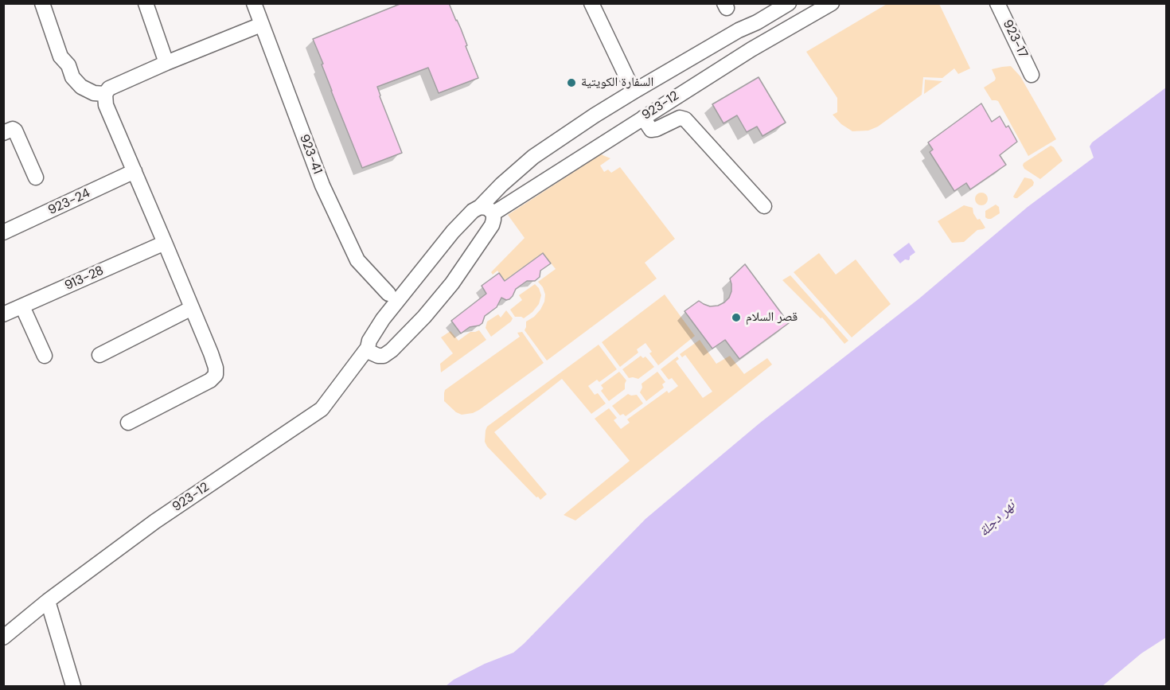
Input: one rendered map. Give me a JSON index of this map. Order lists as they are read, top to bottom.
{
  "streets": {
    "street": [
      "923-17",
      "923-12",
      "923-41",
      "923-24",
      "913-28"
    ]
  },
  "water": ["نهر دجلة"],
  "places": ["السفارة الكويتية", "قصر السلام"]
}
